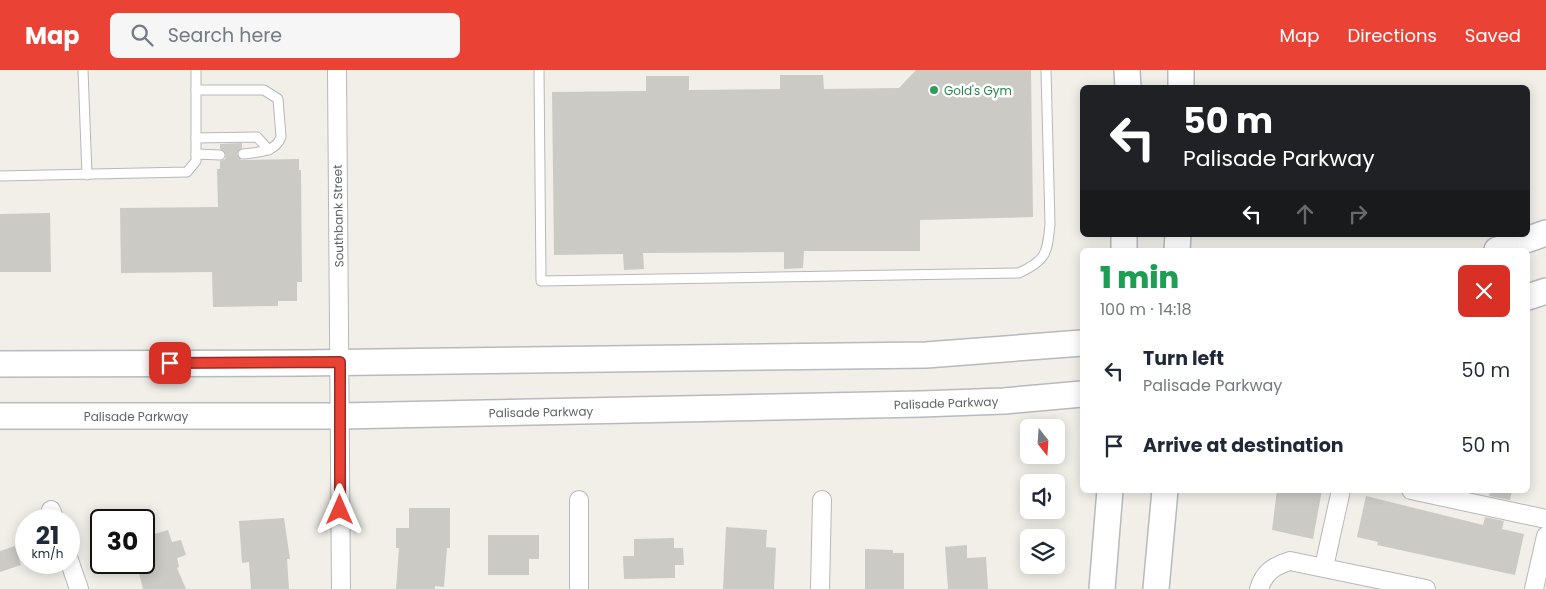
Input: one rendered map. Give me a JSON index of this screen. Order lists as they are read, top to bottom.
{
  "streets": {
    "main road": ["Palisade Parkway"],
    "street": ["Southbank Street"]
  },
  "crossings": [
    ["Southbank Street", "Palisade Parkway"]
  ],
  "places": ["Gold's Gym"],
  "north": "bottom",
  "page": {
    "header": "Map",
    "search": "Search here",
    "nav": ["Map", "Directions", "Saved"],
    "turn": ["50 m", "Palisade Parkway"],
    "heading": ["1 min", "100 m · 14:18"],
    "list": [
      {
        "name": "Turn left",
        "note": "Palisade Parkway",
        "value": "50 m"
      },
      {
        "name": "Arrive at destination",
        "value": "50 m"
      }
    ],
    "speed": "21 km/h",
    "limit": "30"
  }
}
